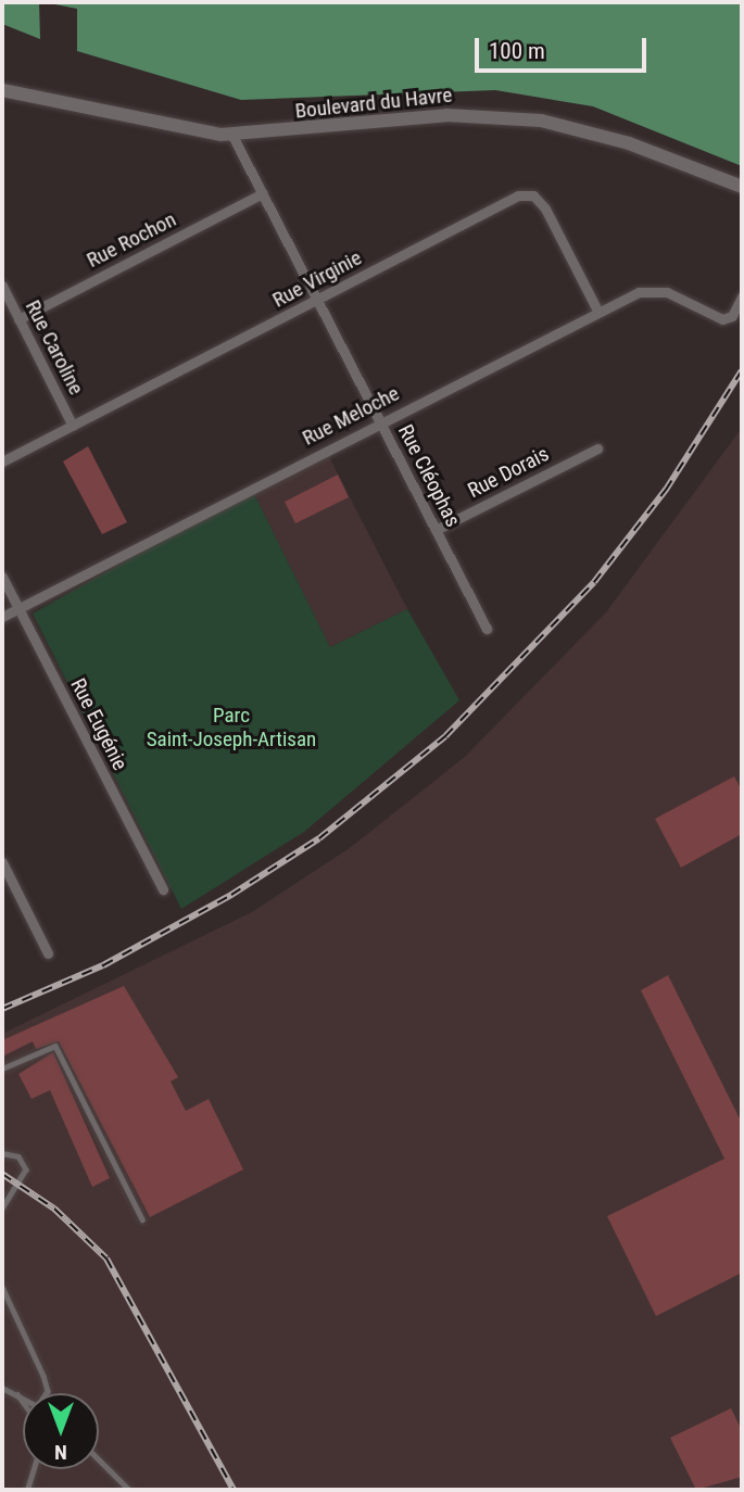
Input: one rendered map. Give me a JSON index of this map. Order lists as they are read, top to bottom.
{
  "streets": {
    "street": [
      "Boulevard du Havre",
      "Rue Rochon",
      "Rue Virginie",
      "Rue Caroline",
      "Rue Meloche",
      "Rue Dorais",
      "Rue Cléophas",
      "Rue Eugénie"
    ]
  },
  "crossings": [
    ["Boulevard du Havre", "Rue Cléophas"],
    ["Rue Rochon", "Rue Caroline"],
    ["Rue Rochon", "Rue Cléophas"],
    ["Rue Virginie", "Rue Caroline"],
    ["Rue Virginie", "Rue Meloche"],
    ["Rue Virginie", "Rue Cléophas"],
    ["Rue Meloche", "Rue Cléophas"],
    ["Rue Meloche", "Rue Eugénie"],
    ["Rue Dorais", "Rue Cléophas"]
  ],
  "parks": ["Parc Saint-Joseph-Artisan"],
  "scale_bar": "100 m",
  "north": "bottom"
}
